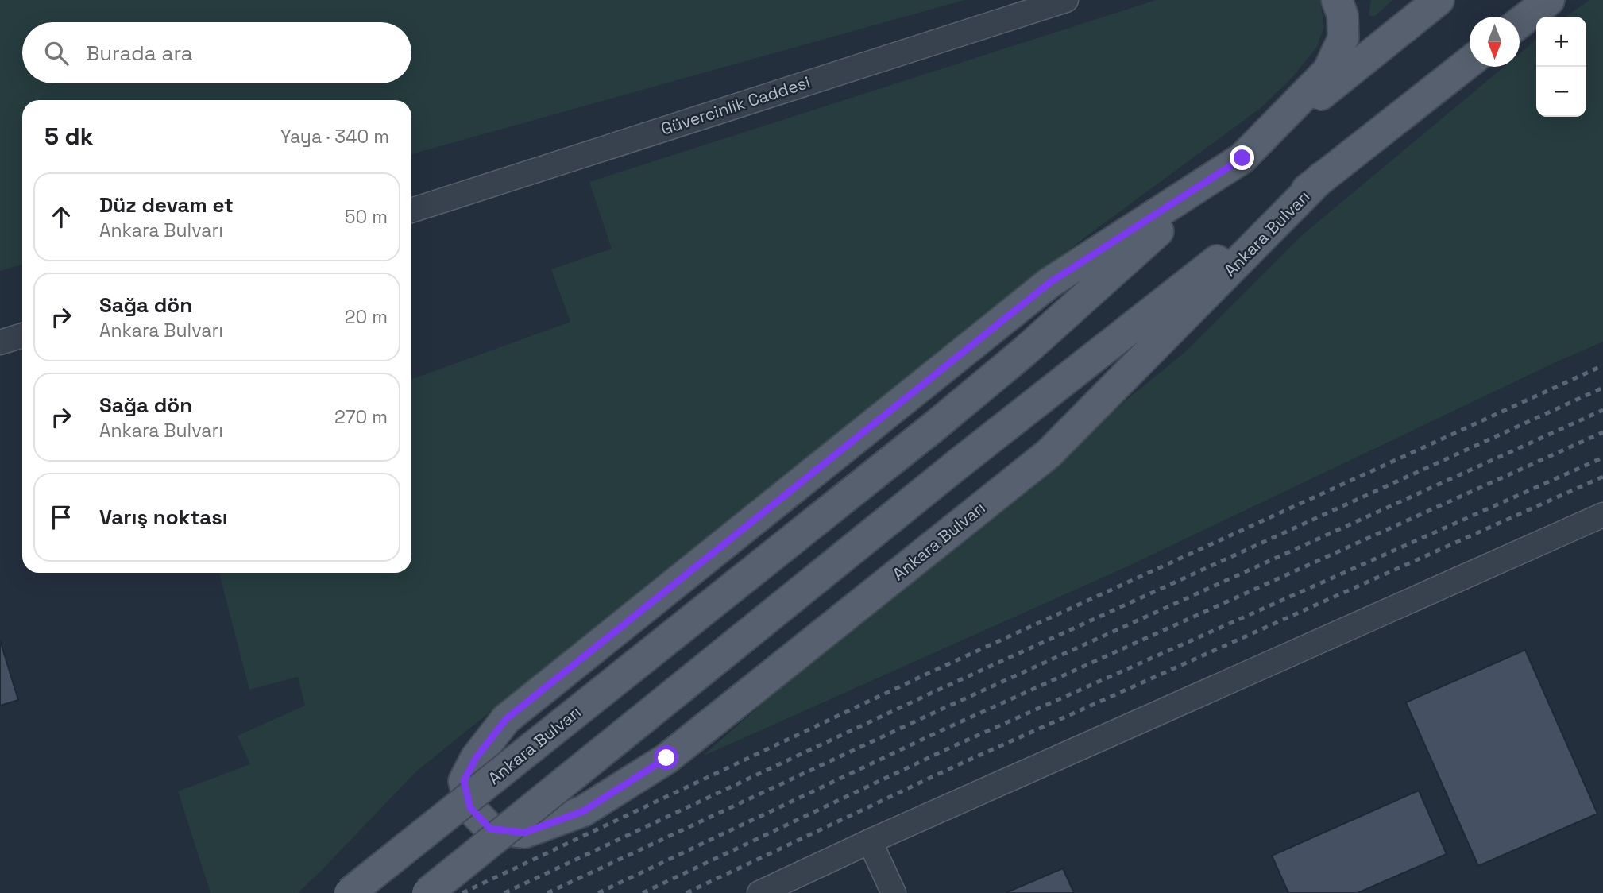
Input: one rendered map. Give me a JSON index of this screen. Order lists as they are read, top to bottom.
{
  "streets": {
    "main road": ["Ankara Bulvarı"],
    "street": ["Güvercinlik Caddesi"]
  },
  "north": "bottom",
  "page": {
    "map_buttons": ["+", "−"],
    "search": "Burada ara",
    "heading": ["5 dk", "Yaya · 340 m"],
    "list": [
      ["Düz devam et", "Ankara Bulvarı", "50 m"],
      ["Sağa dön", "Ankara Bulvarı", "20 m"],
      ["Sağa dön", "Ankara Bulvarı", "270 m"],
      "Varış noktası"
    ]
  }
}
